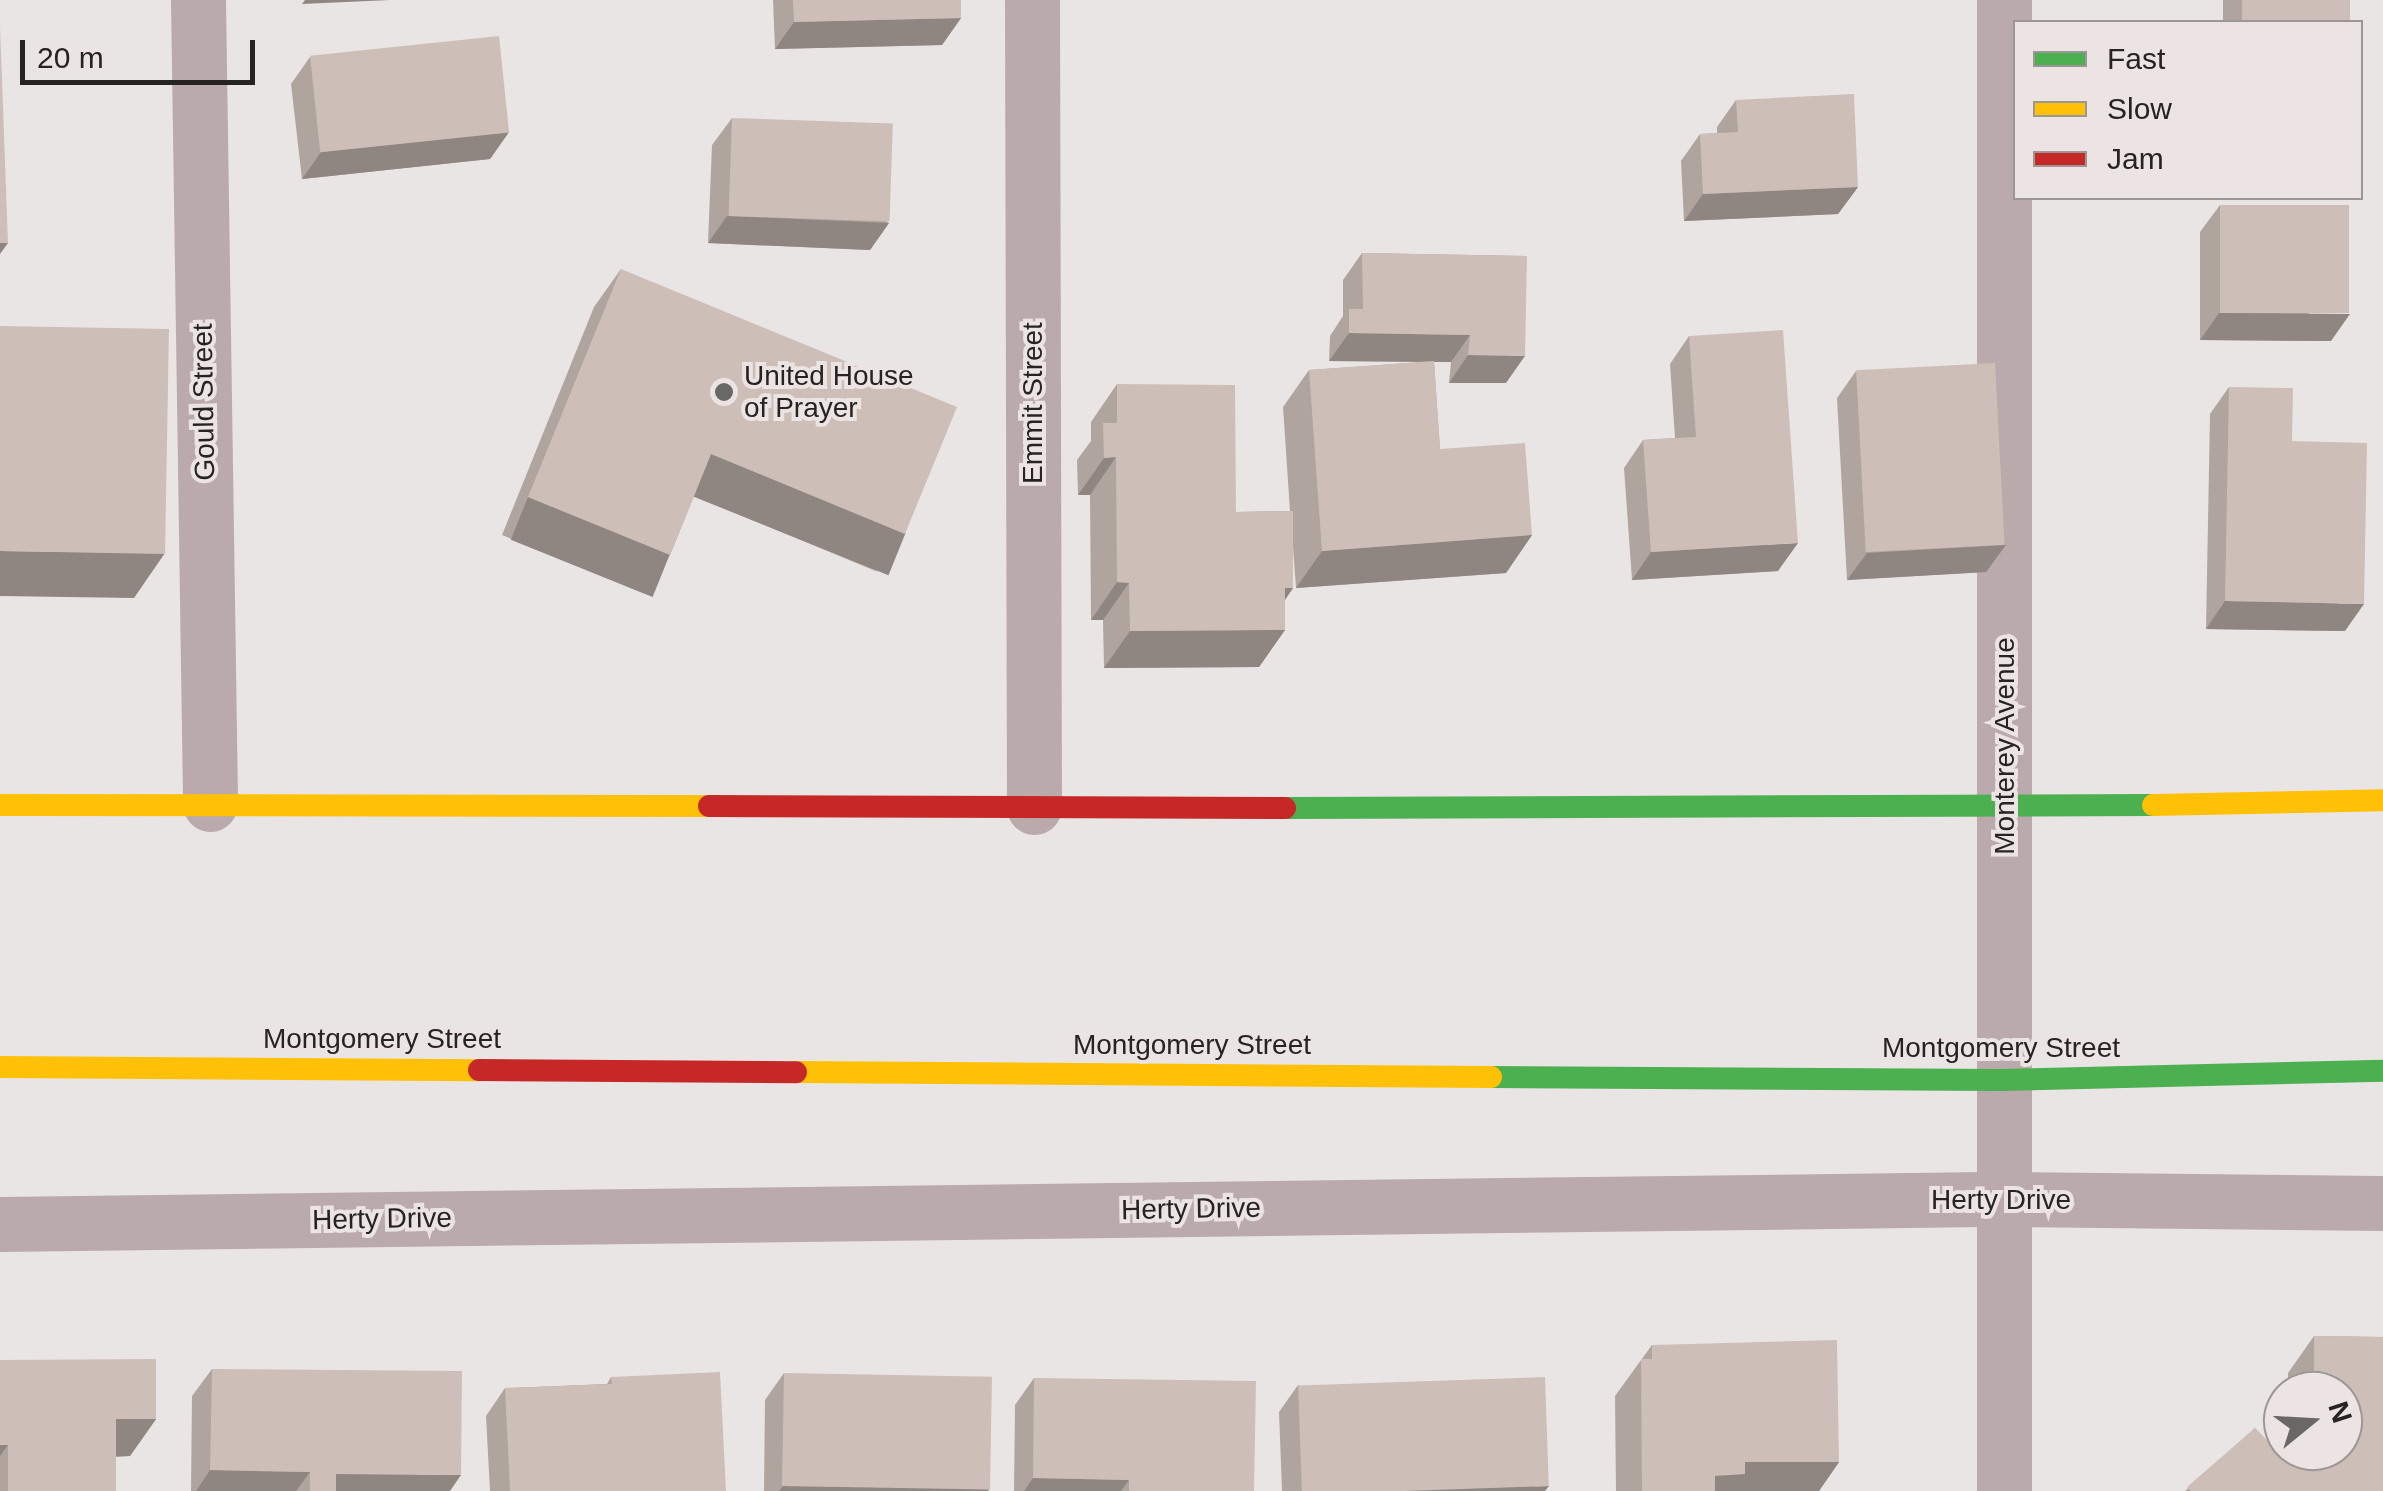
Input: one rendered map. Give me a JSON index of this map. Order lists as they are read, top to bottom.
{
  "streets": {
    "main road": ["Montgomery Street"],
    "street": [
      "Gould Street",
      "Emmit Street",
      "Monterey Avenue",
      "Herty Drive"
    ]
  },
  "crossings": [
    ["Monterey Avenue", "Montgomery Street"],
    ["Monterey Avenue", "Herty Drive"]
  ],
  "places": ["United House of Prayer"],
  "legend": ["Fast", "Slow", "Jam"],
  "scale_bar": "20 m",
  "north": "right"
}
